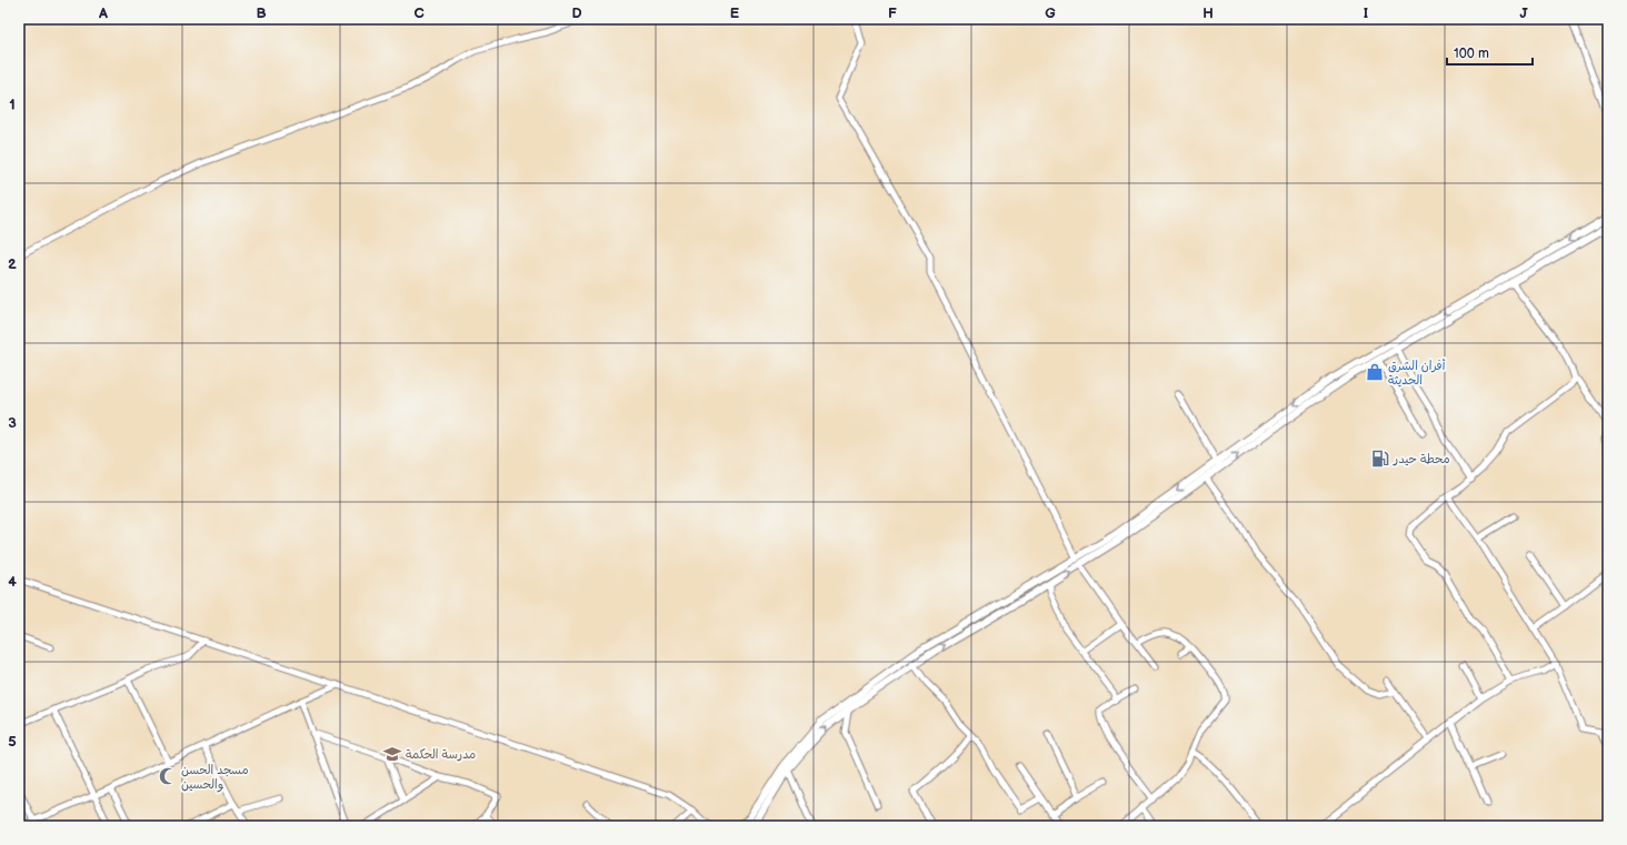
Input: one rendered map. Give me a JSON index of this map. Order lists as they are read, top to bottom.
{
  "places": {
    "shop": ["أفران الشرق الحديثة"],
    "fuel station": ["محطة حيدر"],
    "school or university": ["مدرسة الحكمة"],
    "mosque": ["مسجد الحسن والحسين"]
  },
  "scale_bar": "100 m",
  "grid": {
    "columns": [
      "A",
      "B",
      "C",
      "D",
      "E",
      "F",
      "G",
      "H",
      "I",
      "J"
    ],
    "rows": [
      "1",
      "2",
      "3",
      "4",
      "5"
    ]
  }
}
